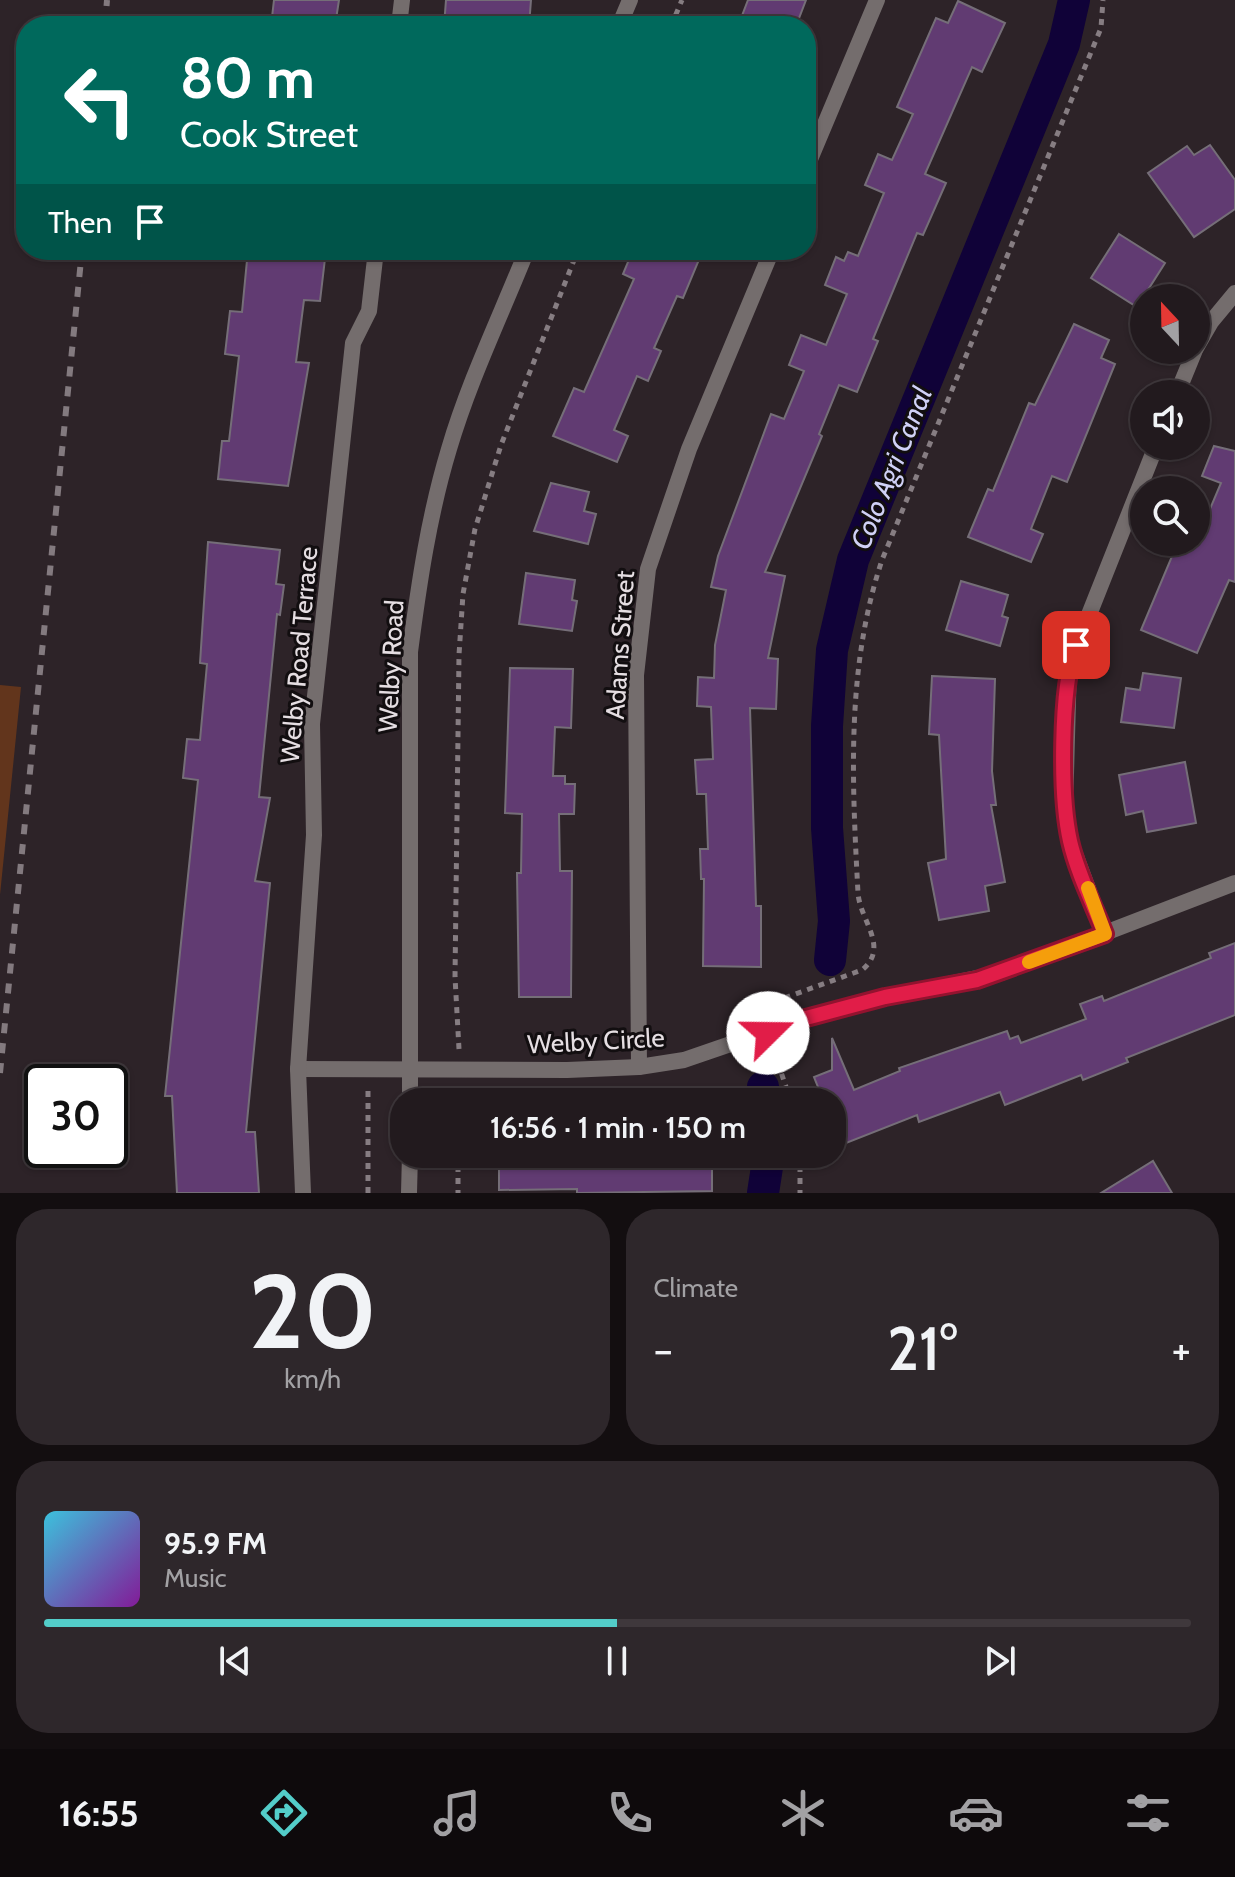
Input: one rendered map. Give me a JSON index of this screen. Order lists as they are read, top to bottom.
{
  "streets": {
    "street": [
      "Adams Street",
      "Welby Road Terrace",
      "Welby Road",
      "Welby Circle"
    ]
  },
  "crossings": [
    ["Adams Street", "Welby Circle"],
    ["Welby Road", "Welby Circle"]
  ],
  "water": ["Colo Agri Canal"],
  "north": "top",
  "page": {
    "turn": ["80 m", "Cook Street"],
    "then": "Then",
    "limit": "30",
    "trip": "16:56 · 1 min · 150 m",
    "tile": [
      ["20", "km/h"],
      "Climate"
    ],
    "heat": ["−", "21°", "+"],
    "song": ["95.9 FM", "Music"],
    "tabs": "16:55"
  }
}
